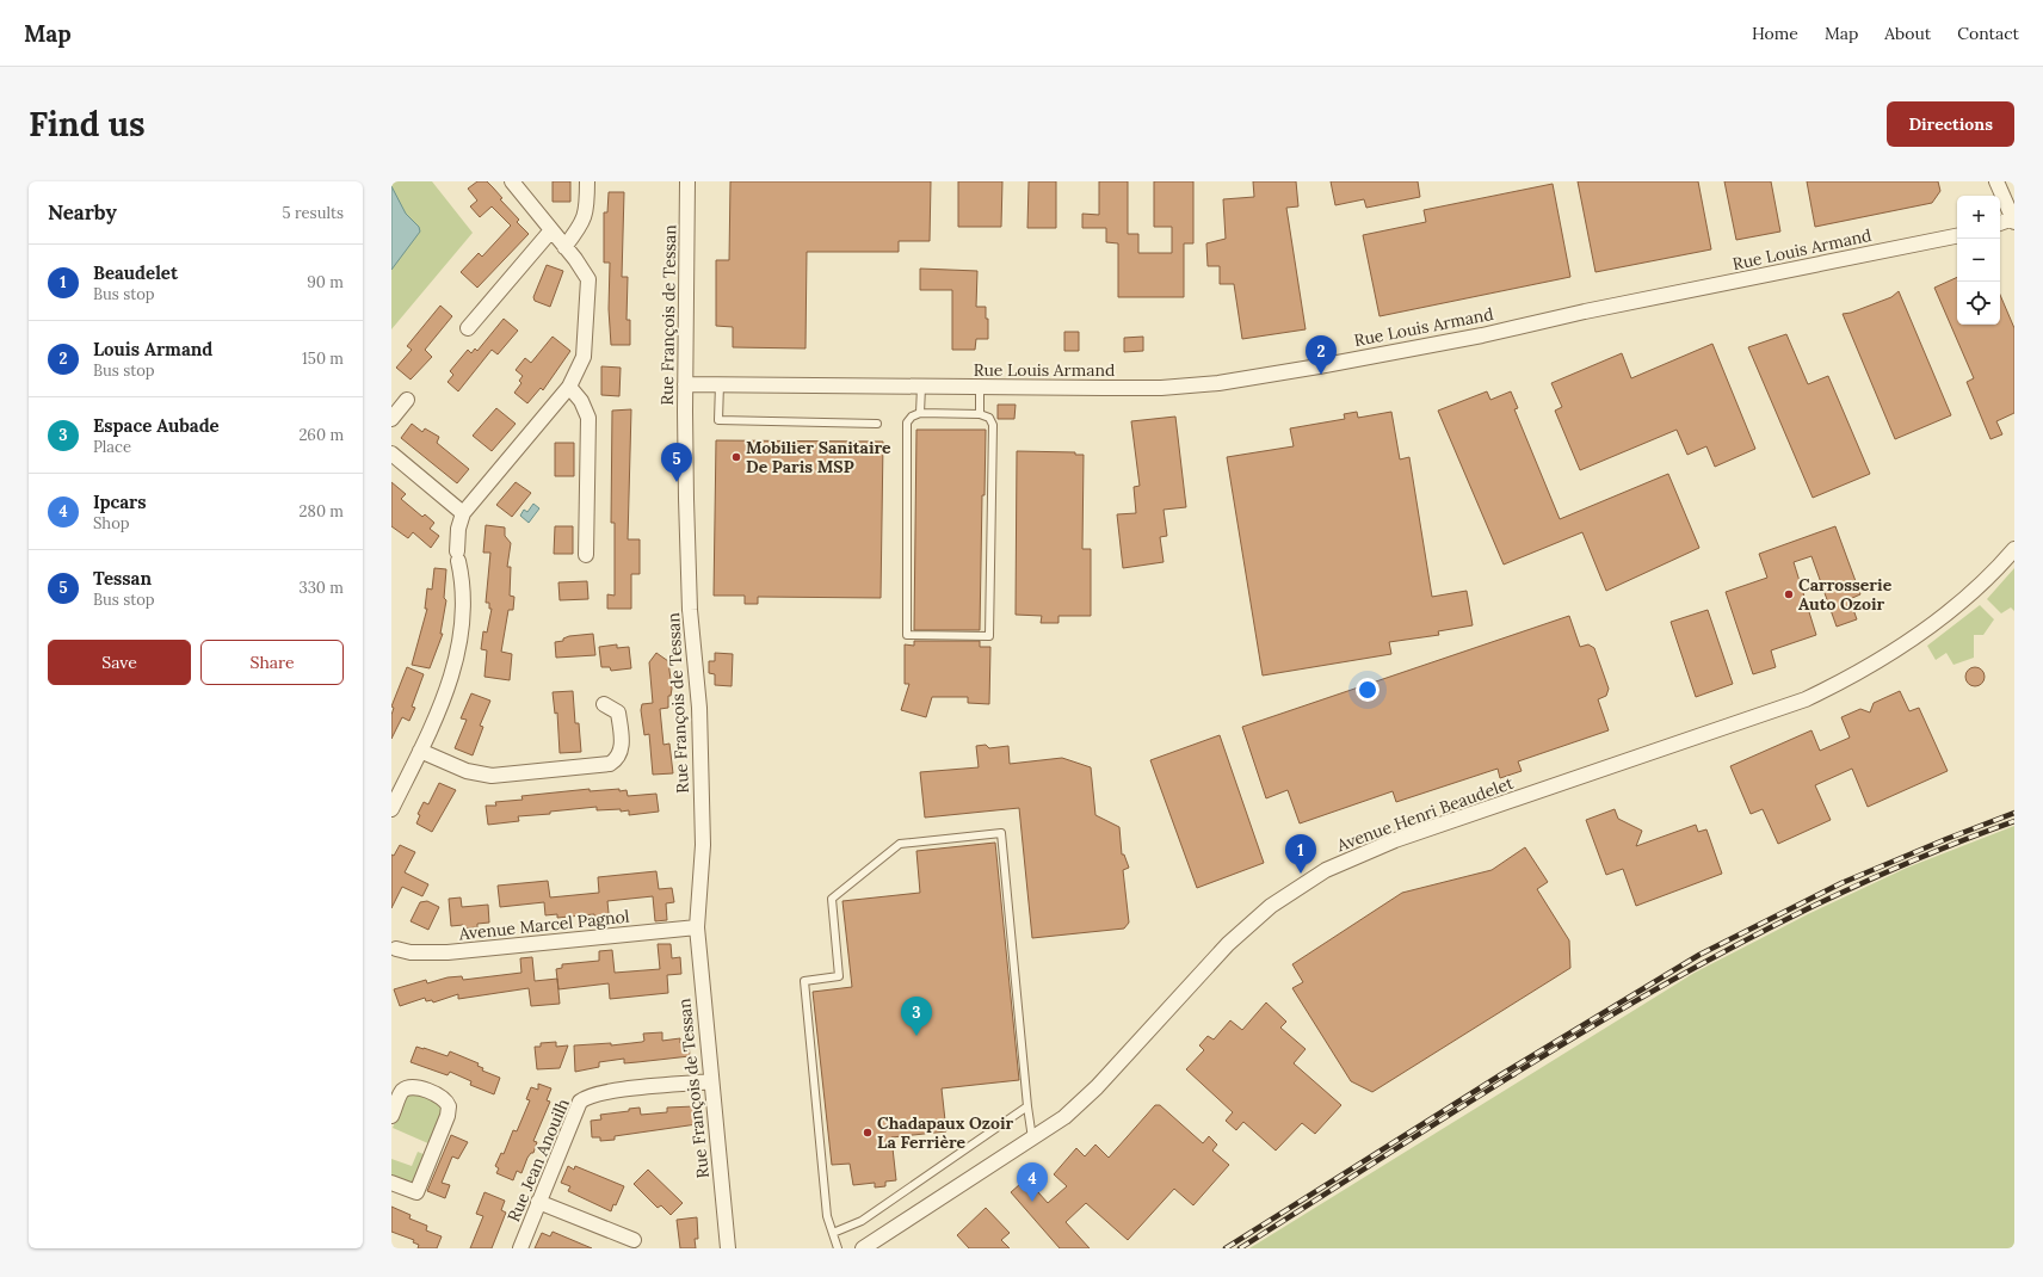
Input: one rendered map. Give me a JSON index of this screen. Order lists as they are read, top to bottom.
{
  "streets": {
    "street": [
      "Rue Louis Armand",
      "Rue François de Tessan",
      "Avenue Henri Beaudelet",
      "Avenue Marcel Pagnol",
      "Rue Jean Anouilh"
    ]
  },
  "crossings": [
    ["Rue Louis Armand", "Rue François de Tessan"],
    ["Rue François de Tessan", "Avenue Marcel Pagnol"],
    ["Rue François de Tessan", "Rue Jean Anouilh"]
  ],
  "places": ["Mobilier Sanitaire De Paris MSP", "Carrosserie Auto Ozoir", "Chadapaux Ozoir La Ferrière"],
  "page": {
    "header": "Map",
    "nav": [
      "Home",
      "Map",
      "About",
      "Contact"
    ],
    "buttons": [
      "Directions",
      ["Save", "Share"]
    ],
    "title": "Find us",
    "heading": ["Nearby", "5 results"],
    "map_buttons": ["+", "−"],
    "list": [
      {
        "mark": "1",
        "name": "Beaudelet",
        "note": "Bus stop",
        "value": "90 m"
      },
      {
        "mark": "2",
        "name": "Louis Armand",
        "note": "Bus stop",
        "value": "150 m"
      },
      {
        "mark": "3",
        "name": "Espace Aubade",
        "note": "Place",
        "value": "260 m"
      },
      {
        "mark": "4",
        "name": "Ipcars",
        "note": "Shop",
        "value": "280 m"
      },
      {
        "mark": "5",
        "name": "Tessan",
        "note": "Bus stop",
        "value": "330 m"
      }
    ],
    "pins": [
      "2",
      "5",
      "1",
      "3",
      "4"
    ]
  }
}
